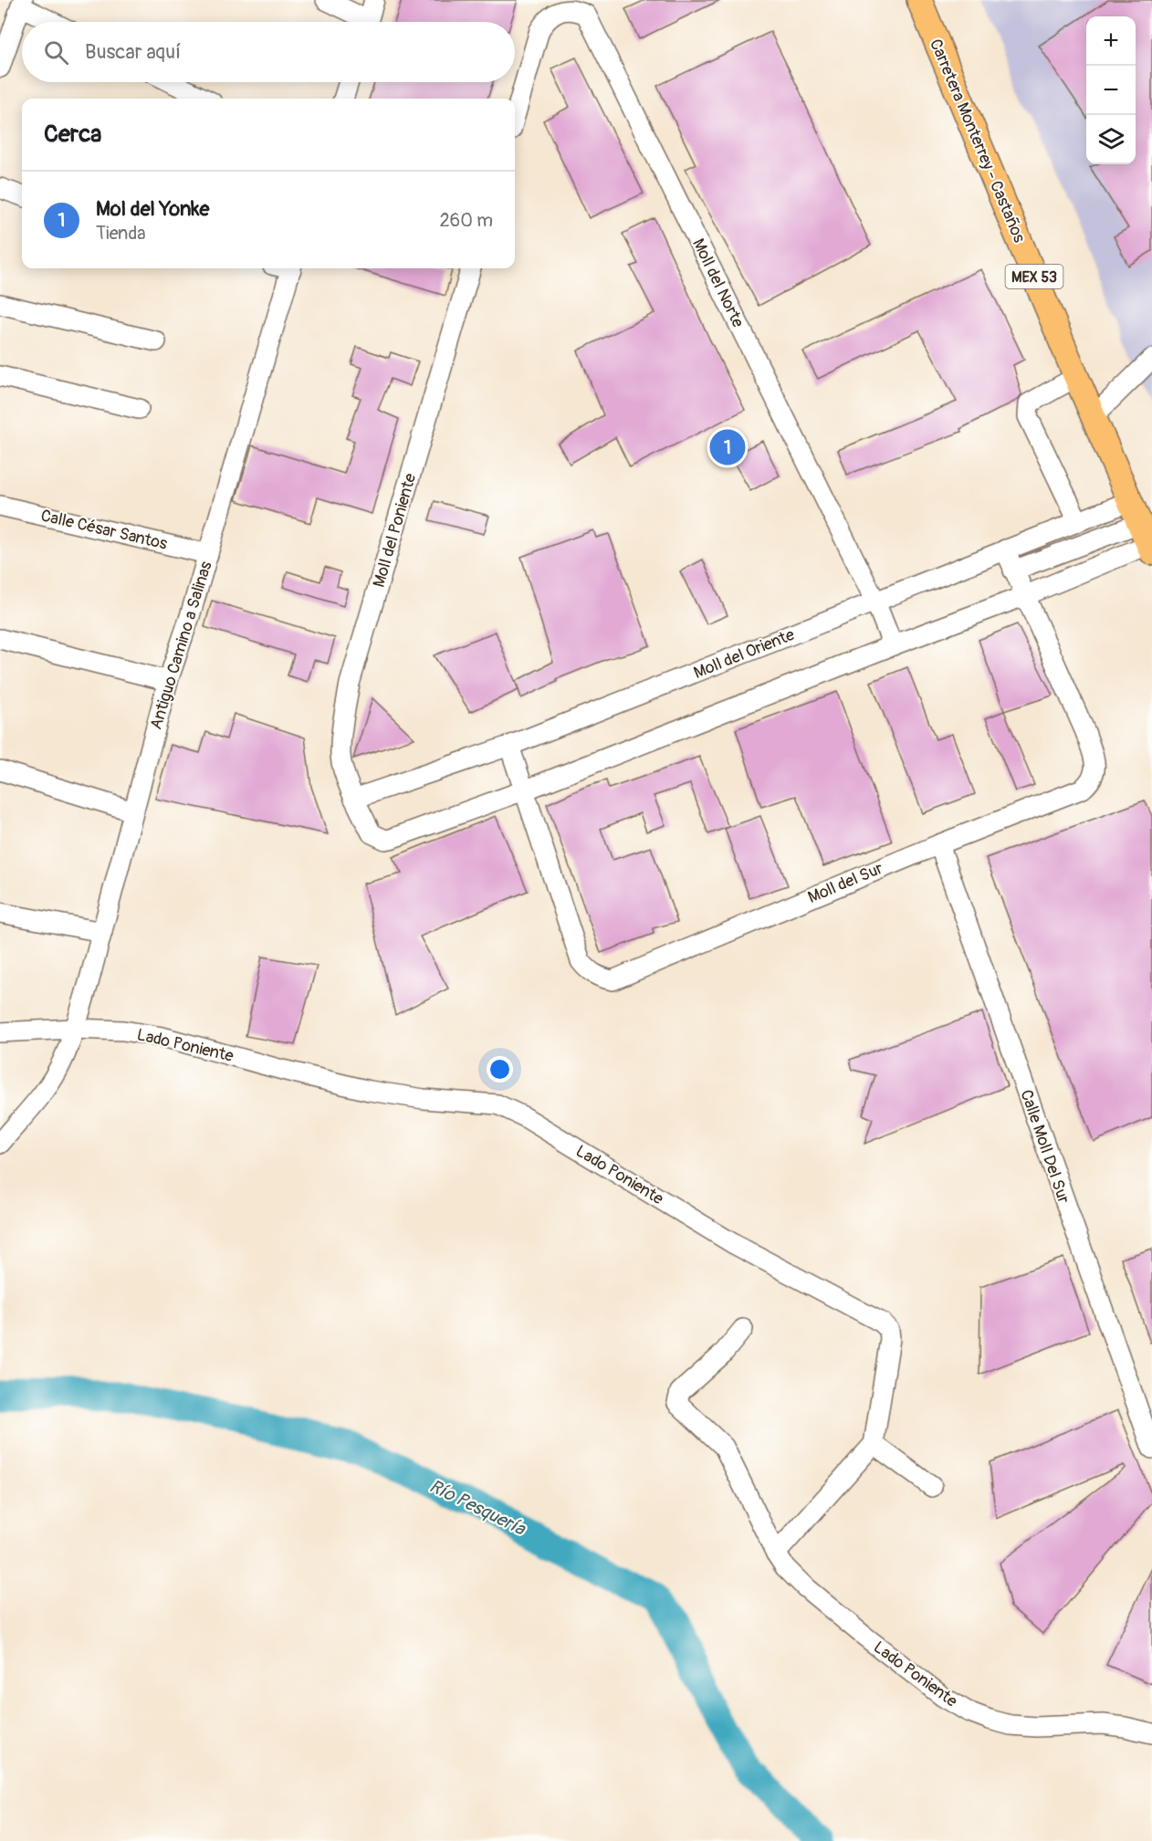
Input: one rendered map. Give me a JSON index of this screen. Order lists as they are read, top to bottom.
{
  "streets": {
    "main road": ["Carretera Monterrey - Castaños", "MEX 53"],
    "street": [
      "Moll del Norte",
      "Calle César Santos",
      "Moll del Poniente",
      "Antiguo Camino a Salinas",
      "Moll del Oriente",
      "Moll del Sur",
      "Lado Poniente",
      "Calle Moll Del Sur"
    ]
  },
  "crossings": [
    ["Carretera Monterrey - Castaños", "Moll del Poniente"],
    ["Carretera Monterrey - Castaños", "Moll del Oriente"],
    ["Moll del Norte", "Moll del Poniente"],
    ["Moll del Norte", "Moll del Oriente"],
    ["Calle César Santos", "Antiguo Camino a Salinas"],
    ["Moll del Poniente", "Moll del Oriente"],
    ["Moll del Poniente", "Moll del Sur"],
    ["Antiguo Camino a Salinas", "Lado Poniente"],
    ["Moll del Oriente", "Moll del Sur"],
    ["Moll del Sur", "Calle Moll Del Sur"]
  ],
  "water": ["Río Pesquería"],
  "page": {
    "map_buttons": ["+", "−"],
    "search": "Buscar aquí",
    "heading": "Cerca",
    "list": [
      {
        "mark": "1",
        "name": "Mol del Yonke",
        "note": "Tienda",
        "value": "260 m"
      }
    ],
    "pins": "1"
  }
}
